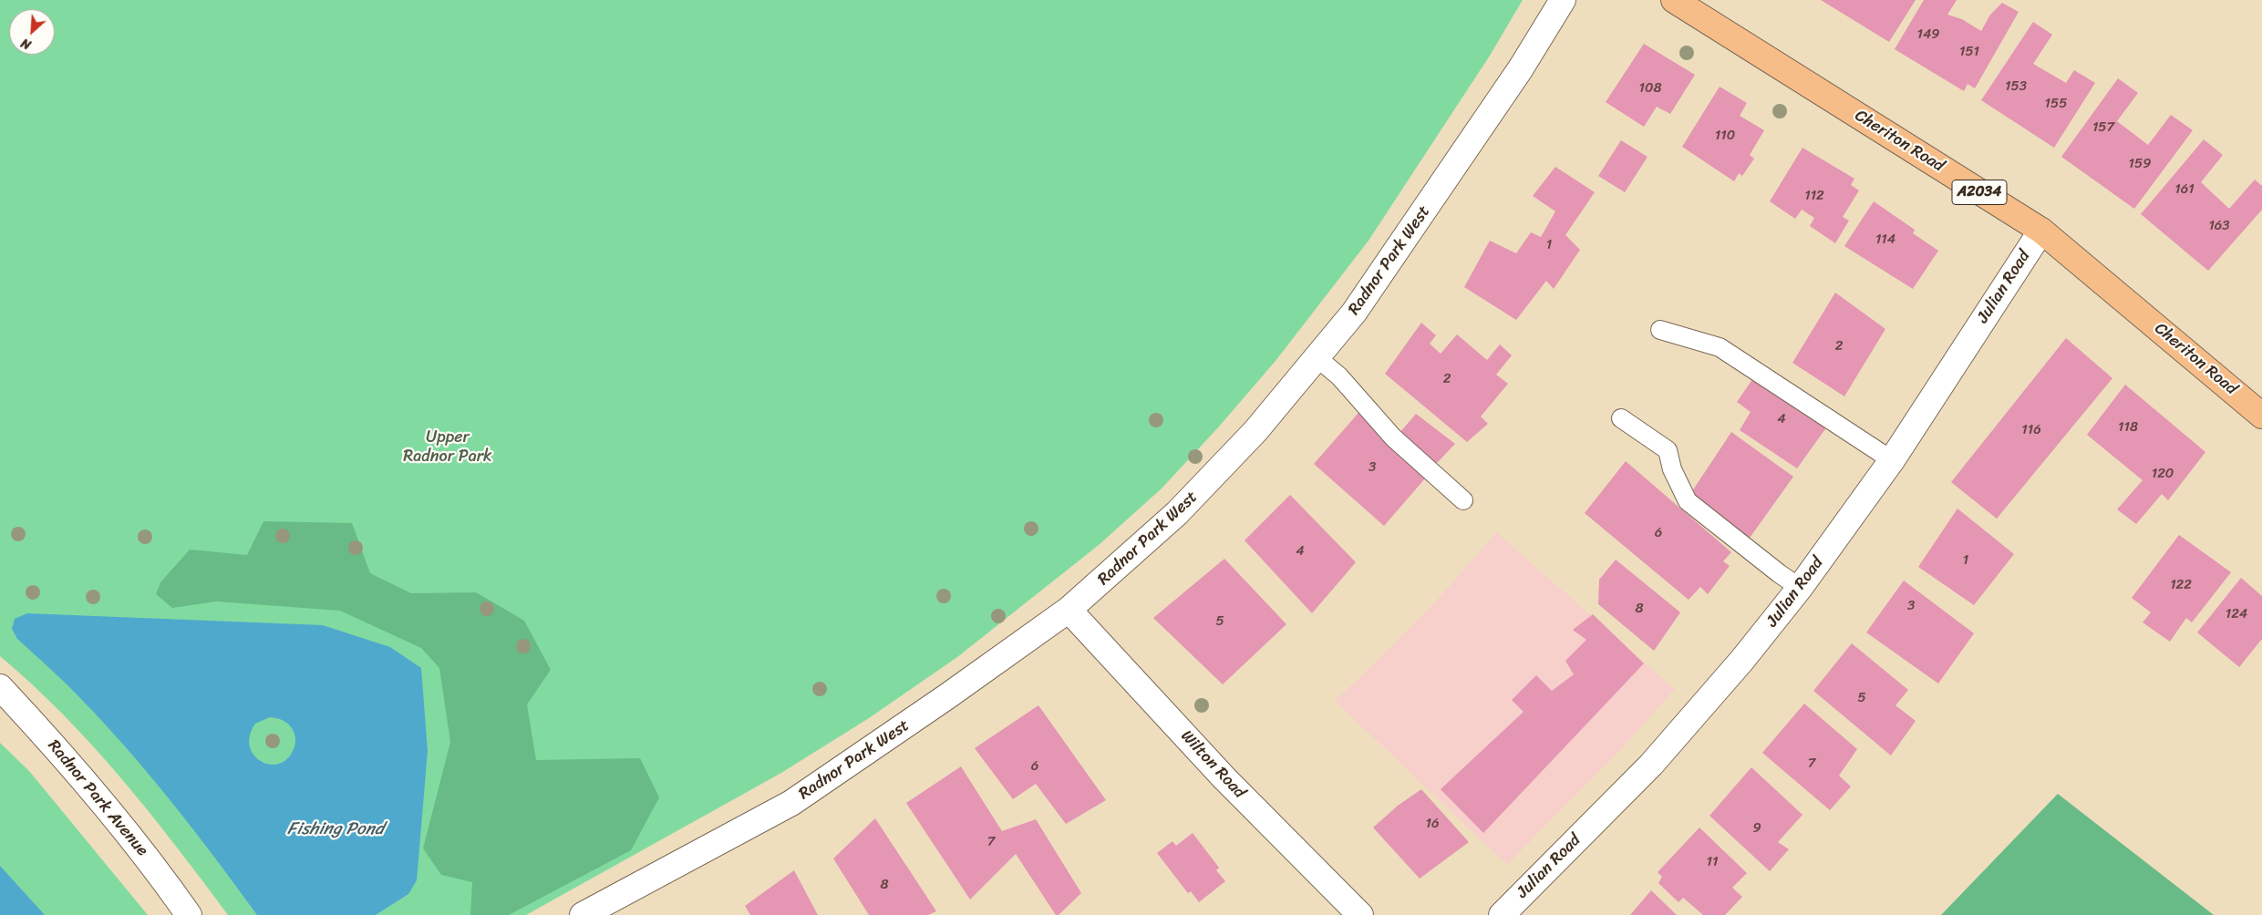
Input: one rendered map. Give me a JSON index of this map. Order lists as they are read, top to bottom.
{
  "streets": {
    "main road": ["Cheriton Road", "A2034"],
    "street": [
      "Radnor Park West",
      "Julian Road",
      "Wilton Road",
      "Radnor Park Avenue"
    ]
  },
  "crossings": [
    ["Cheriton Road", "Julian Road"],
    ["Radnor Park West", "Wilton Road"]
  ],
  "water": ["Fishing Pond"],
  "parks": ["Upper Radnor Park"],
  "house_numbers": [
    "149",
    "151",
    "153",
    "108",
    "155",
    "157",
    "110",
    "159",
    "161",
    "112",
    "163",
    "114",
    "1",
    "2",
    "2",
    "4",
    "118",
    "116",
    "3",
    "120",
    "6",
    "4",
    "1",
    "122",
    "3",
    "8",
    "124",
    "5",
    "5",
    "7",
    "6",
    "16",
    "9",
    "7",
    "11",
    "8"
  ],
  "north": "bottom left"
}
